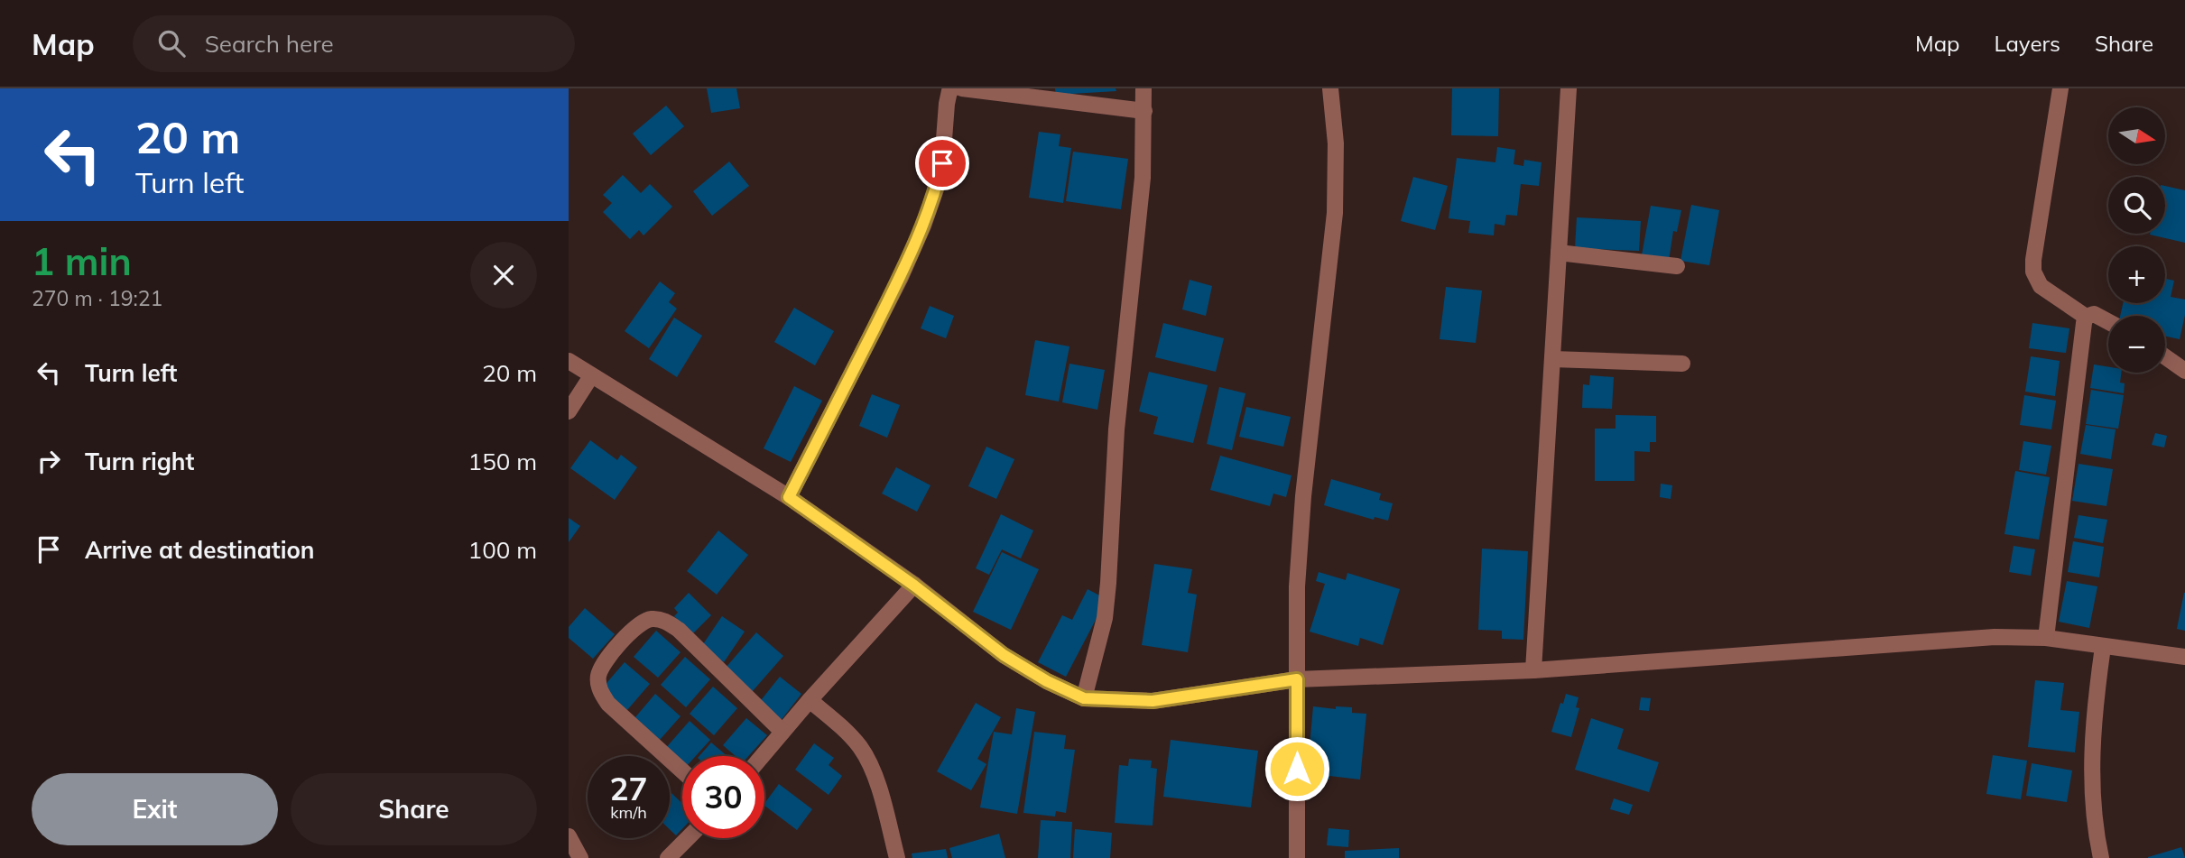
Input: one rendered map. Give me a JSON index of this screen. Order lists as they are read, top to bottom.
{
  "north": "right",
  "page": {
    "header": "Map",
    "search": "Search here",
    "nav": ["Map", "Layers", "Share"],
    "turn": ["20 m", "Turn left"],
    "map_buttons": ["+", "−"],
    "heading": ["1 min", "270 m · 19:21"],
    "list": [
      {
        "name": "Turn left",
        "value": "20 m"
      },
      {
        "name": "Turn right",
        "value": "150 m"
      },
      {
        "name": "Arrive at destination",
        "value": "100 m"
      }
    ],
    "speed": "27 km/h",
    "limit": "30",
    "buttons": ["Exit", "Share"]
  }
}
